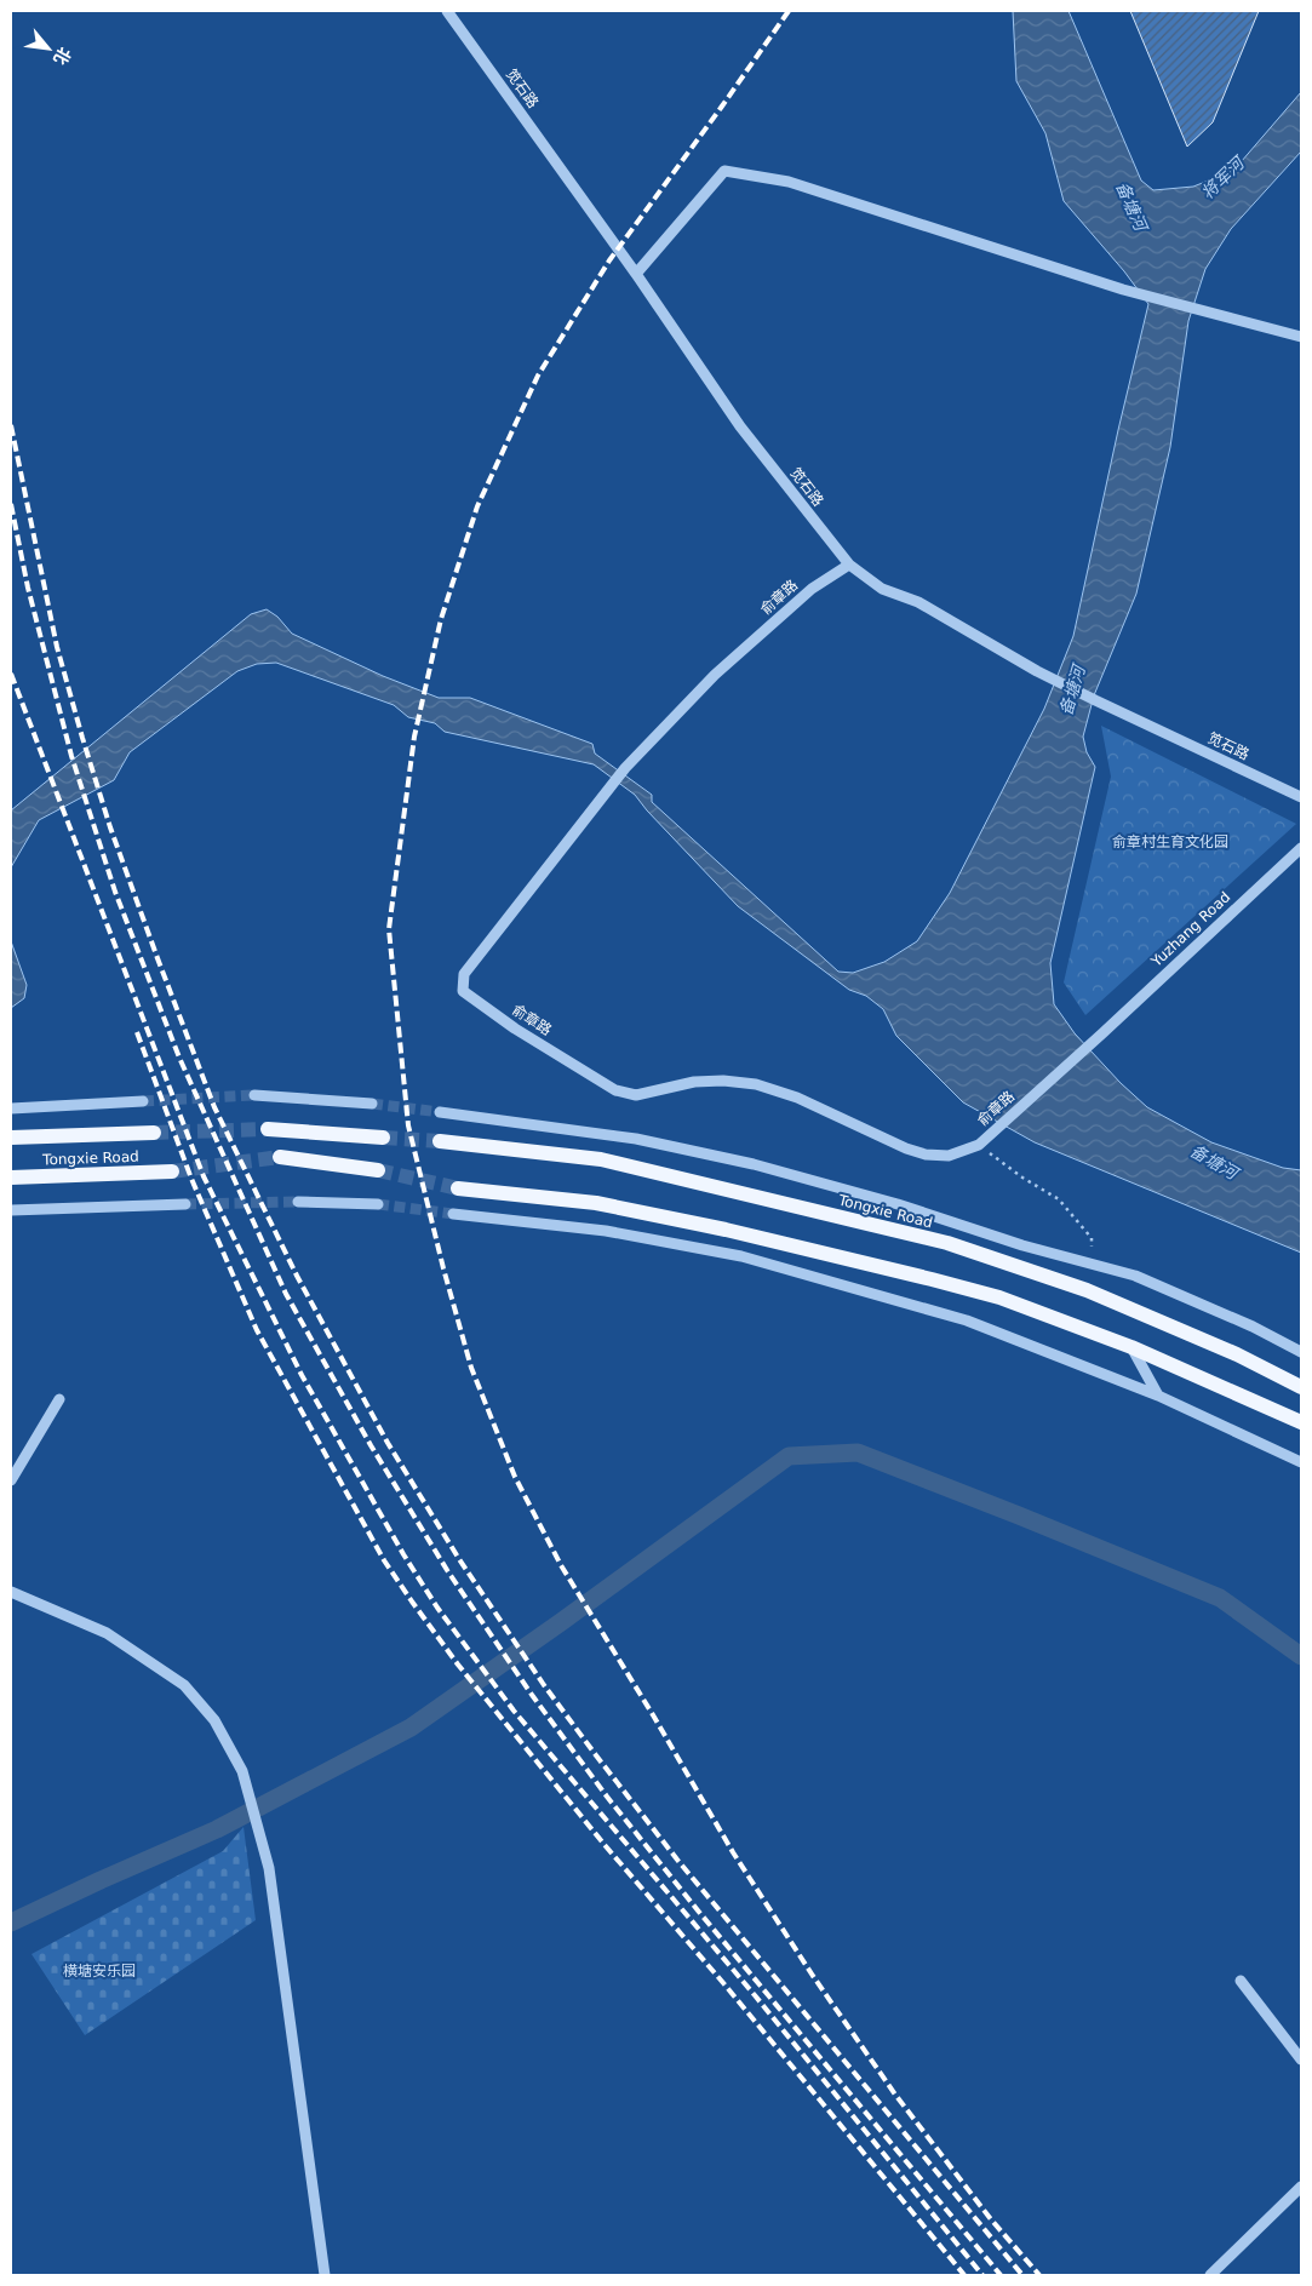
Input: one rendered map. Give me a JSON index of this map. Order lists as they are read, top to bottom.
{
  "streets": {
    "main road": ["Tongxie Road"],
    "street": ["笕石路", "俞章路", "Yuzhang Road"]
  },
  "crossings": [
    ["笕石路", "俞章路"],
    ["俞章路", "Yuzhang Road"]
  ],
  "water": ["将军河", "备塘河"],
  "parks": ["俞章村生育文化园", "横塘安乐园"],
  "north": "bottom right"
}
